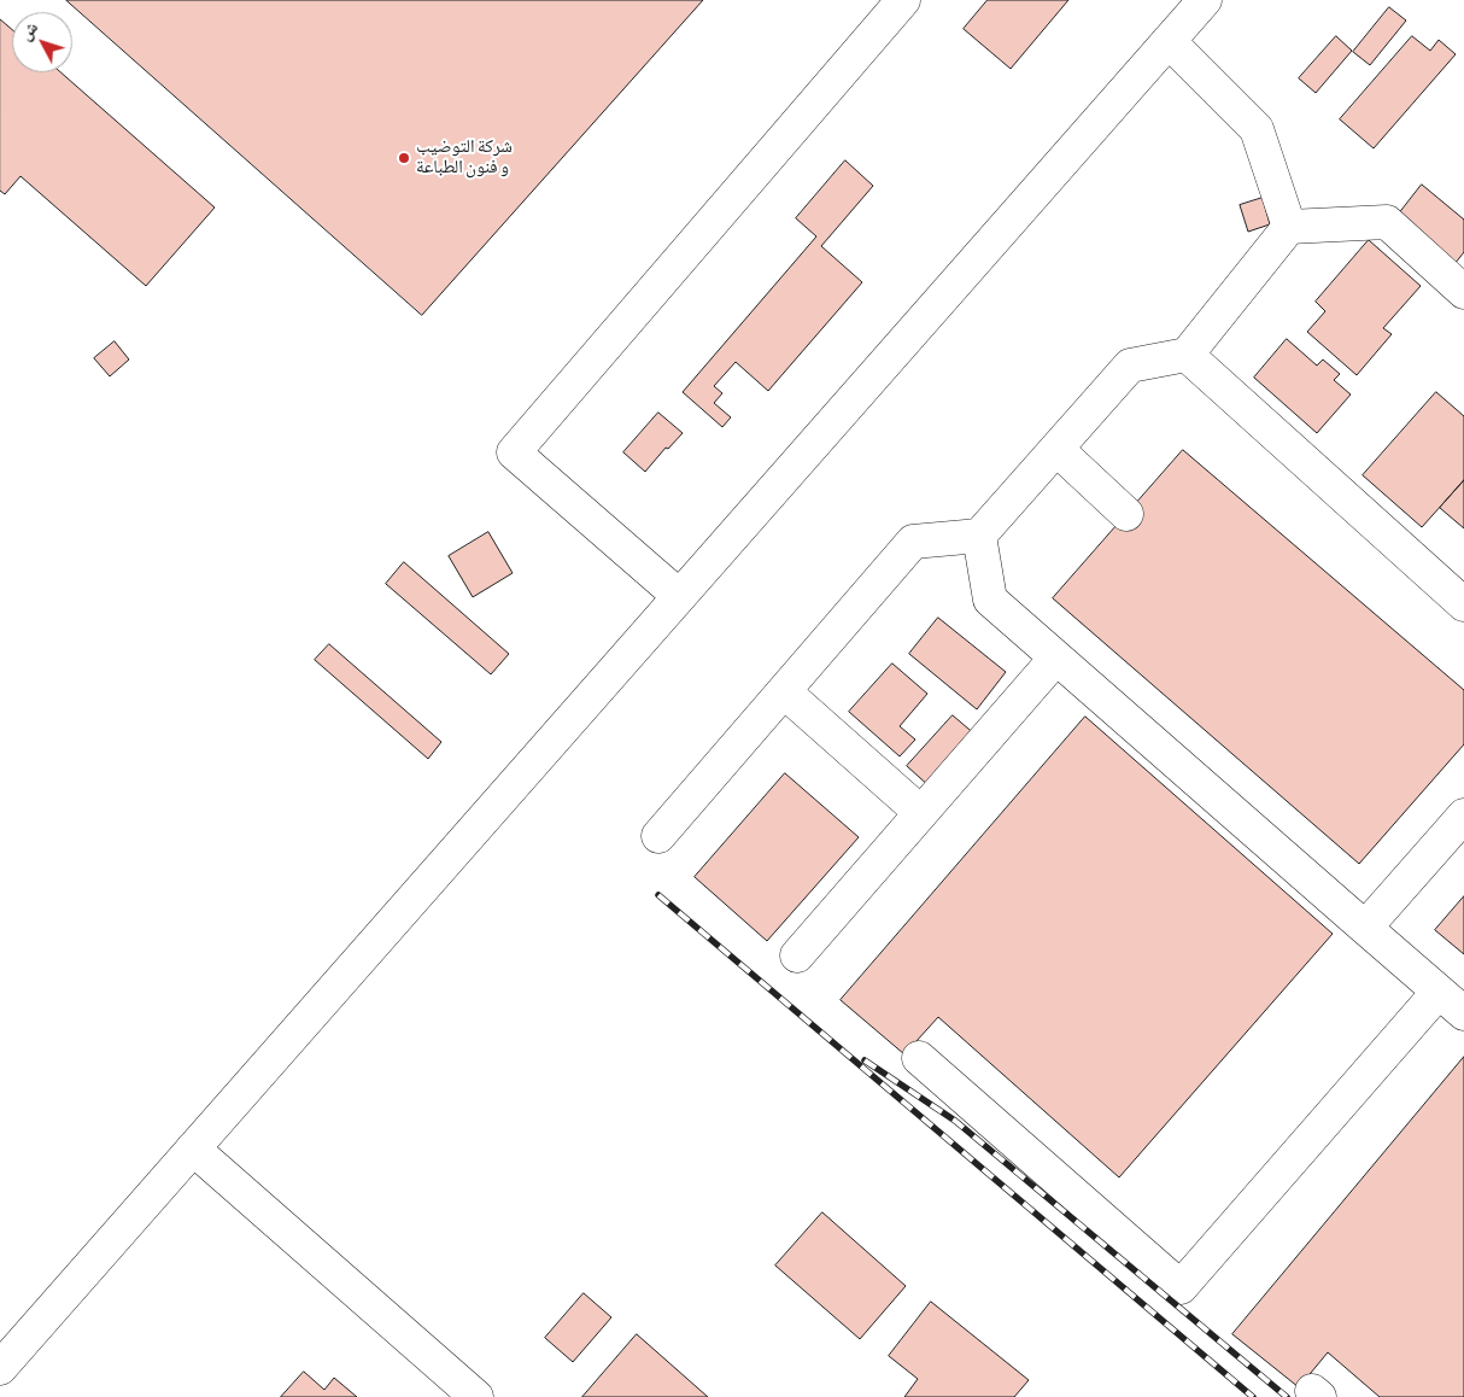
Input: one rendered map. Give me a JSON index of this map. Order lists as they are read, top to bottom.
{
  "places": ["شركة التوضيب و فنون الطباعة"],
  "north": "top left"
}
